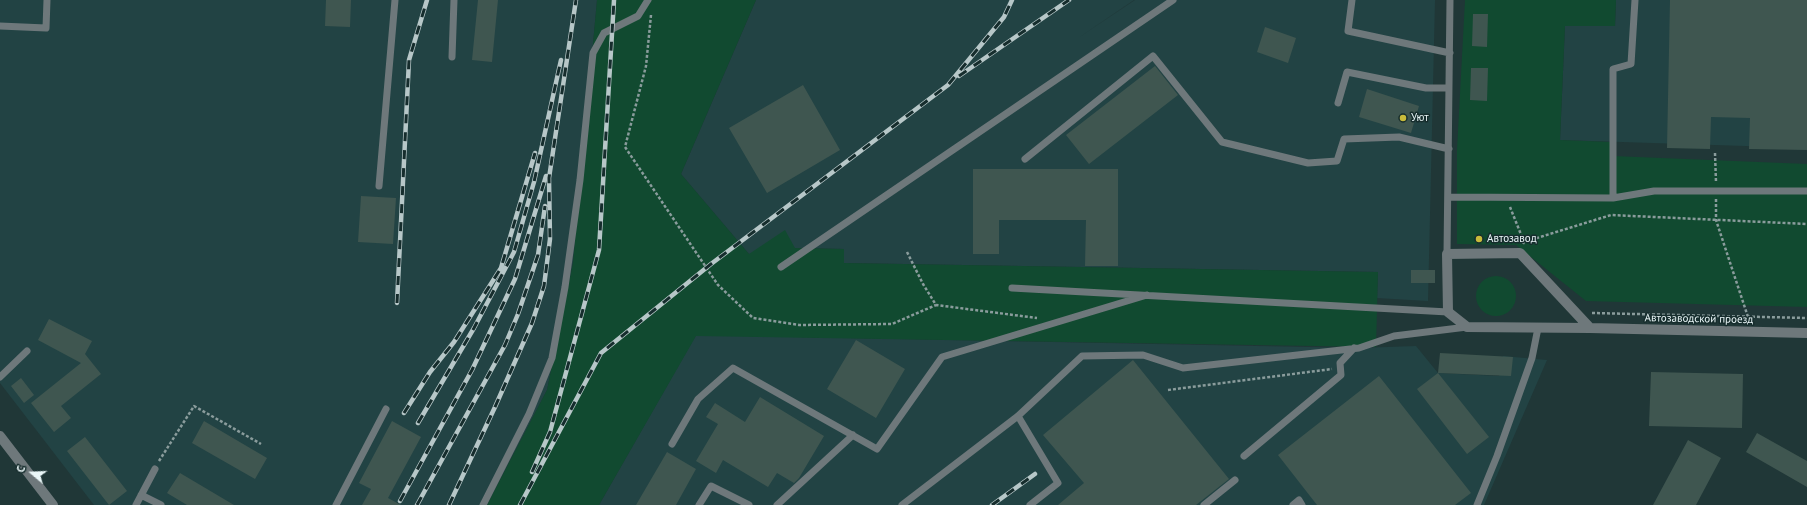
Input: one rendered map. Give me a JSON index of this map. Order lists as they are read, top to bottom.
{
  "streets": {
    "street": ["Автозаводской проезд"]
  },
  "places": ["Уют", "Автозавод"],
  "north": "left"
}
